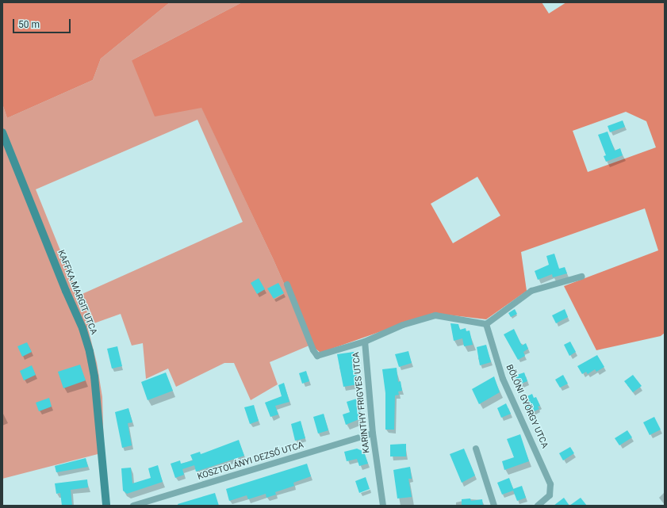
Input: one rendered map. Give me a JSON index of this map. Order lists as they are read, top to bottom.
{
  "streets": {
    "street": [
      "KAFFKA MARGIT UTCA",
      "KARINTHY FRIGYES UTCA",
      "BÖLÖNI GYÖRGY UTCA",
      "KOSZTOLÁNYI DEZSŐ UTCA"
    ]
  },
  "crossings": [
    ["KARINTHY FRIGYES UTCA", "BÖLÖNI GYÖRGY UTCA"],
    ["KARINTHY FRIGYES UTCA", "KOSZTOLÁNYI DEZSŐ UTCA"]
  ],
  "scale_bar": "50 m"
}
